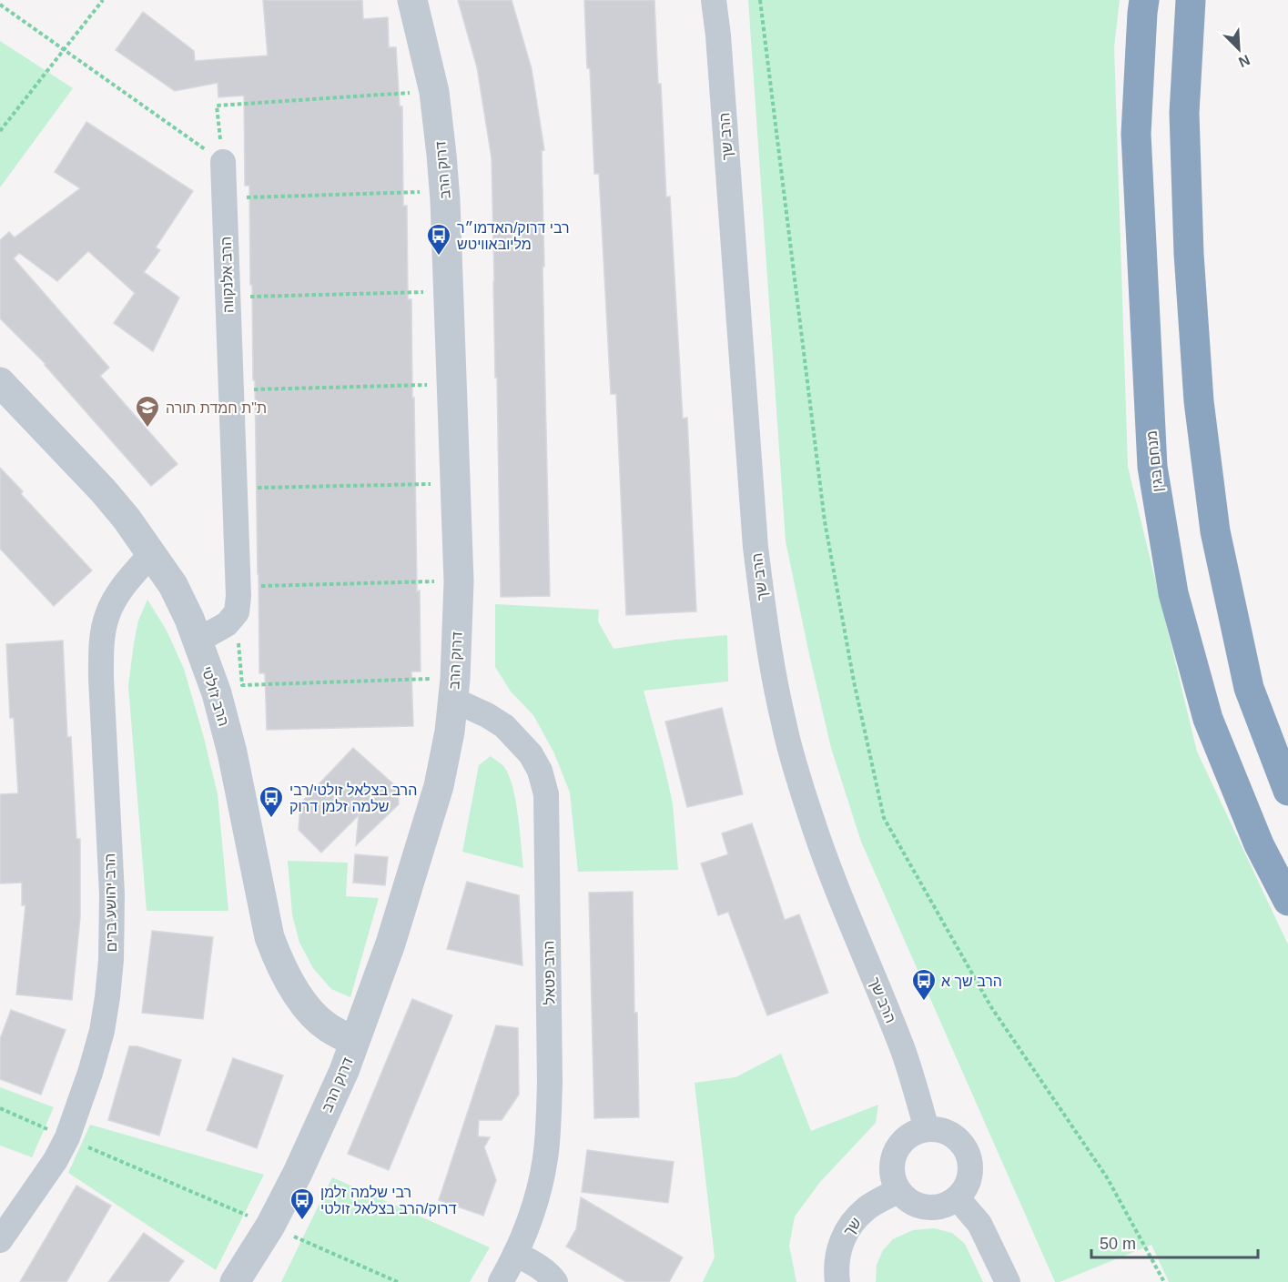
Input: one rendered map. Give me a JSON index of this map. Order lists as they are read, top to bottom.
{
  "streets": {
    "highway": ["מנחם בגין"],
    "street": [
      "הרב שך",
      "דרוק הרב",
      "הרב אלנקווה",
      "הרב ז'ולטי",
      "הרב יהושע ברים",
      "הרב פטאל",
      "שך"
    ]
  },
  "crossings": [
    ["הרב שך", "שך"],
    ["דרוק הרב", "הרב ז'ולטי"],
    ["דרוק הרב", "הרב פטאל"],
    ["הרב ז'ולטי", "הרב יהושע ברים"]
  ],
  "places": {
    "bus stop": [
      "רבי דרוק/האדמו״ר מליובאוויטש",
      "הרב בצלאל זולטי/רבי שלמה זלמן דרוק",
      "הרב שך א",
      "רבי שלמה זלמן דרוק/הרב בצלאל זולטי"
    ],
    "school or university": ["ת\"ת חמדת תורה"]
  },
  "scale_bar": "50 m",
  "north": "bottom right"
}
